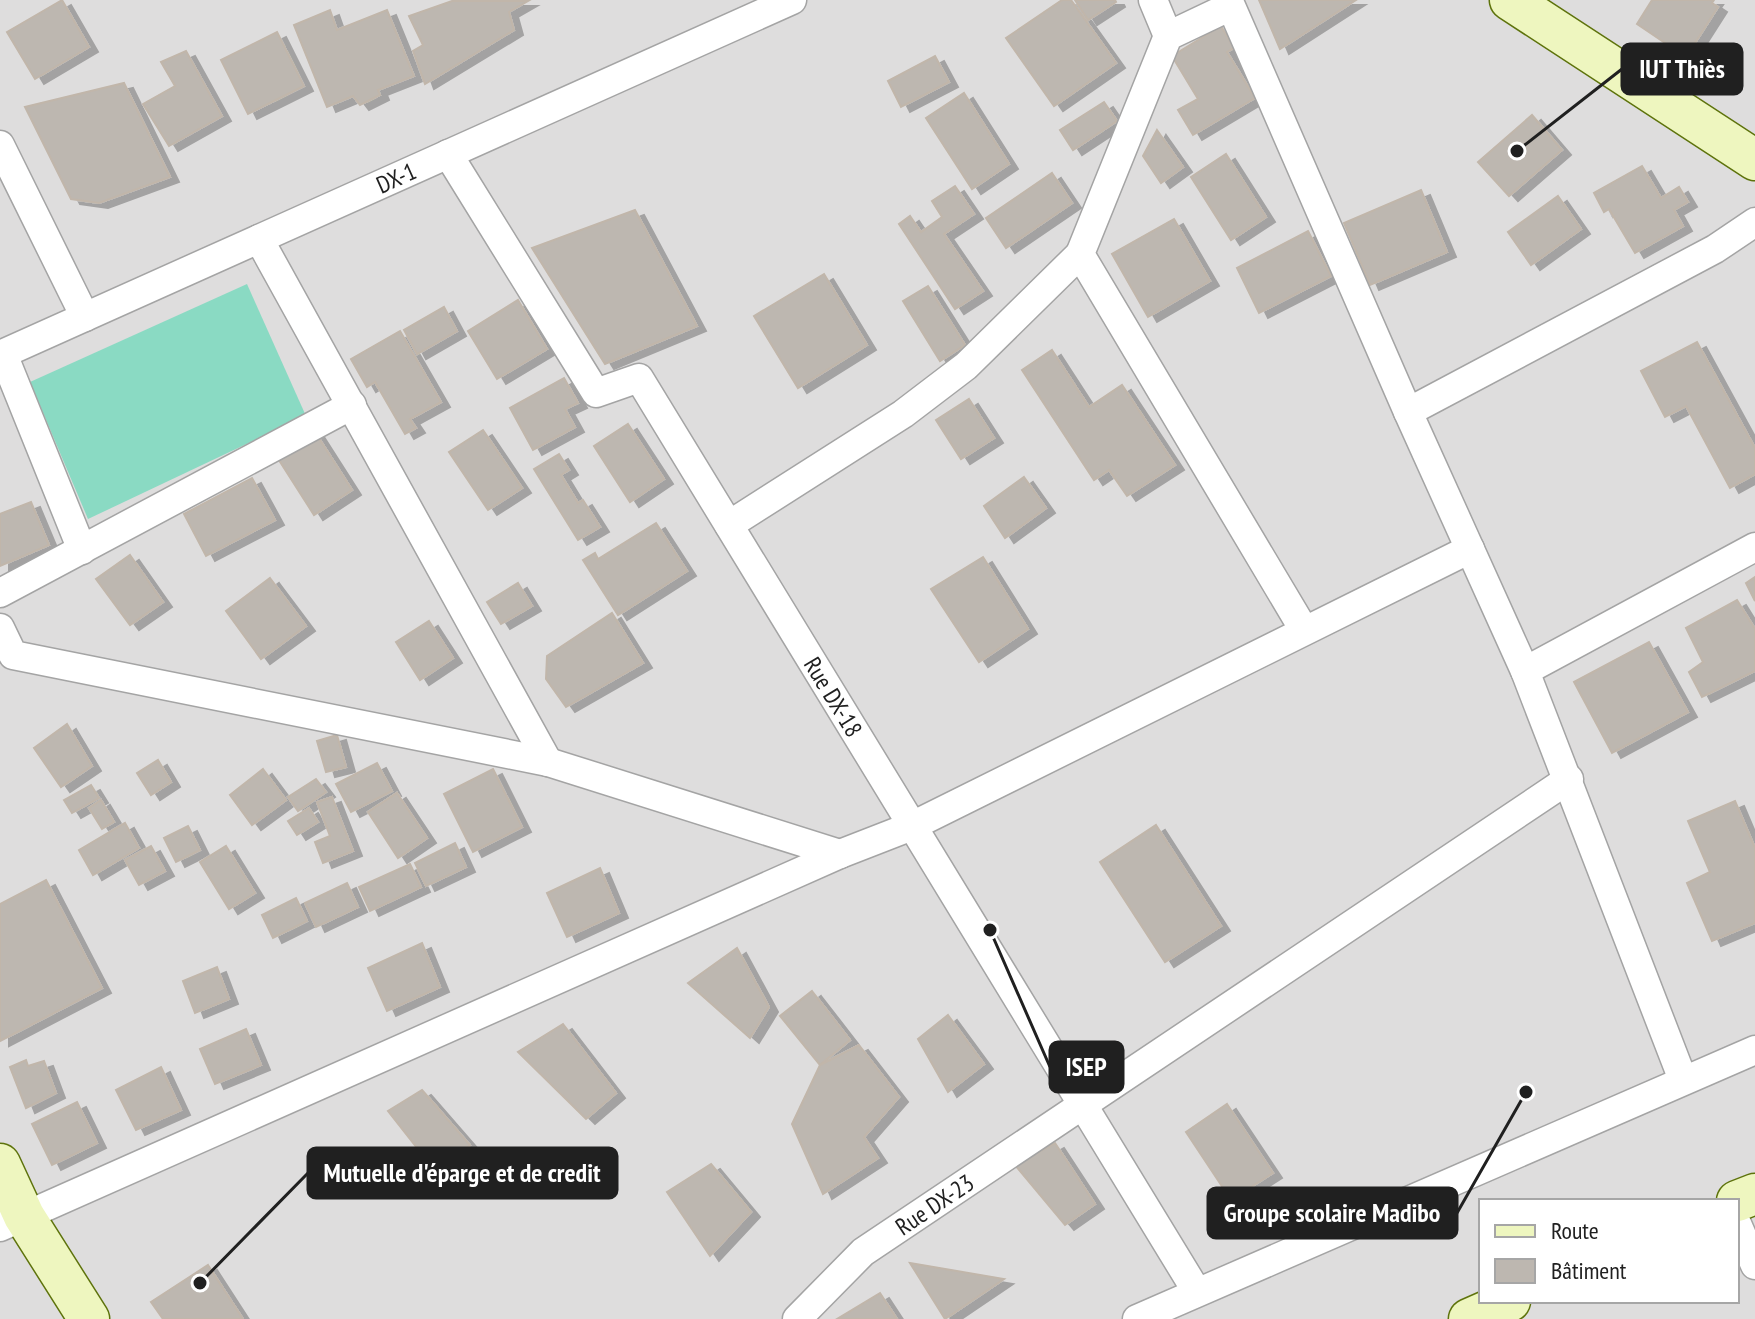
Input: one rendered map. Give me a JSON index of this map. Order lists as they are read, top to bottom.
{
  "streets": {
    "street": ["DX-1", "Rue DX-18", "Rue DX-23"]
  },
  "crossings": [
    ["DX-1", "Rue DX-18"],
    ["Rue DX-18", "Rue DX-23"]
  ],
  "places": [
    "IUT Thiès",
    "ISEP",
    "Groupe scolaire Madibo",
    "Mutuelle d'éparge et de credit"
  ],
  "legend": ["Route", "Bâtiment"]
}
